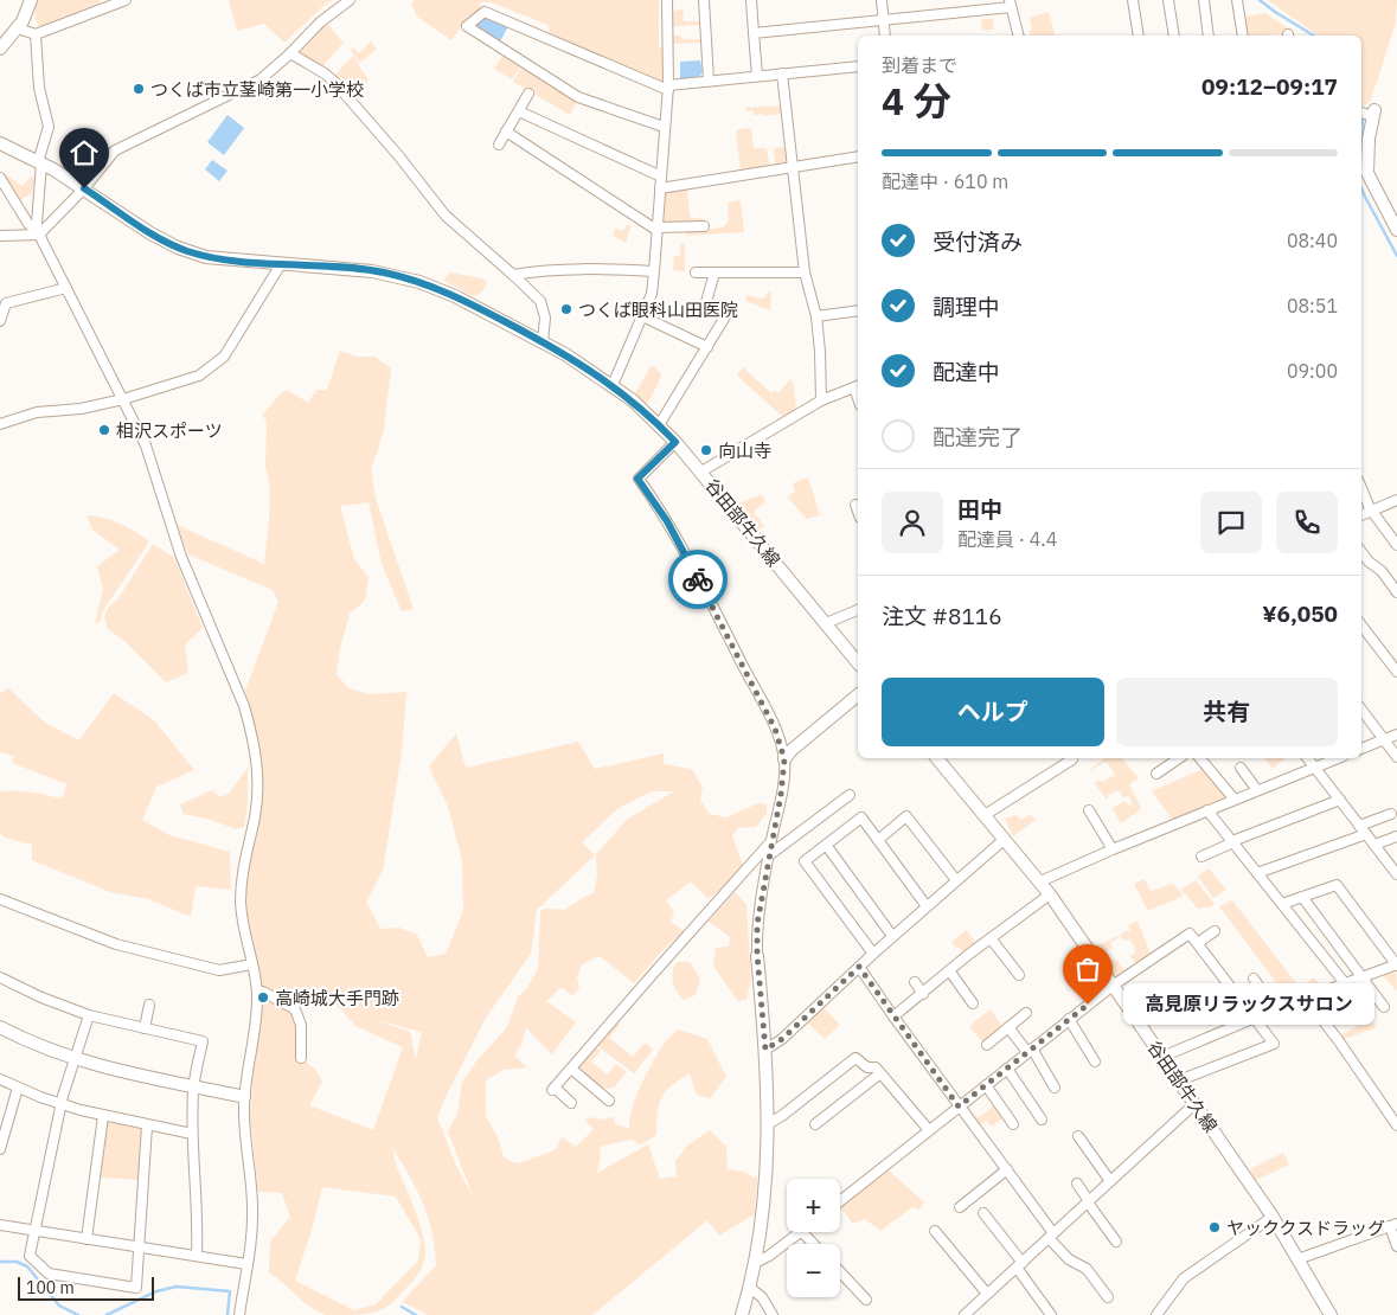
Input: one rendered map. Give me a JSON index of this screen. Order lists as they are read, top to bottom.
{
  "streets": {
    "main road": ["谷田部牛久線"]
  },
  "places": [
    "つくば市立茎崎第一小学校",
    "つくば眼科山田医院",
    "相沢スポーツ",
    "向山寺",
    "高崎城大手門跡",
    "高見原リラックスサロン",
    "ヤッククスドラッグ"
  ],
  "scale_bar": "100 m",
  "page": {
    "heading": ["4 分", "到着まで", "09:12–09:17"],
    "panel": [
      "田中",
      "配達員 · 4.4",
      "注文 #8116",
      "¥6,050"
    ],
    "bar": "配達中 · 610 m",
    "list": [
      ["受付済み", "08:40"],
      ["調理中", "08:51"],
      ["配達中", "09:00"],
      "配達完了"
    ],
    "buttons": ["ヘルプ", "共有"],
    "bubble": "高見原リラックスサロン",
    "map_buttons": ["+", "−"],
    "scale": "100 m"
  }
}
